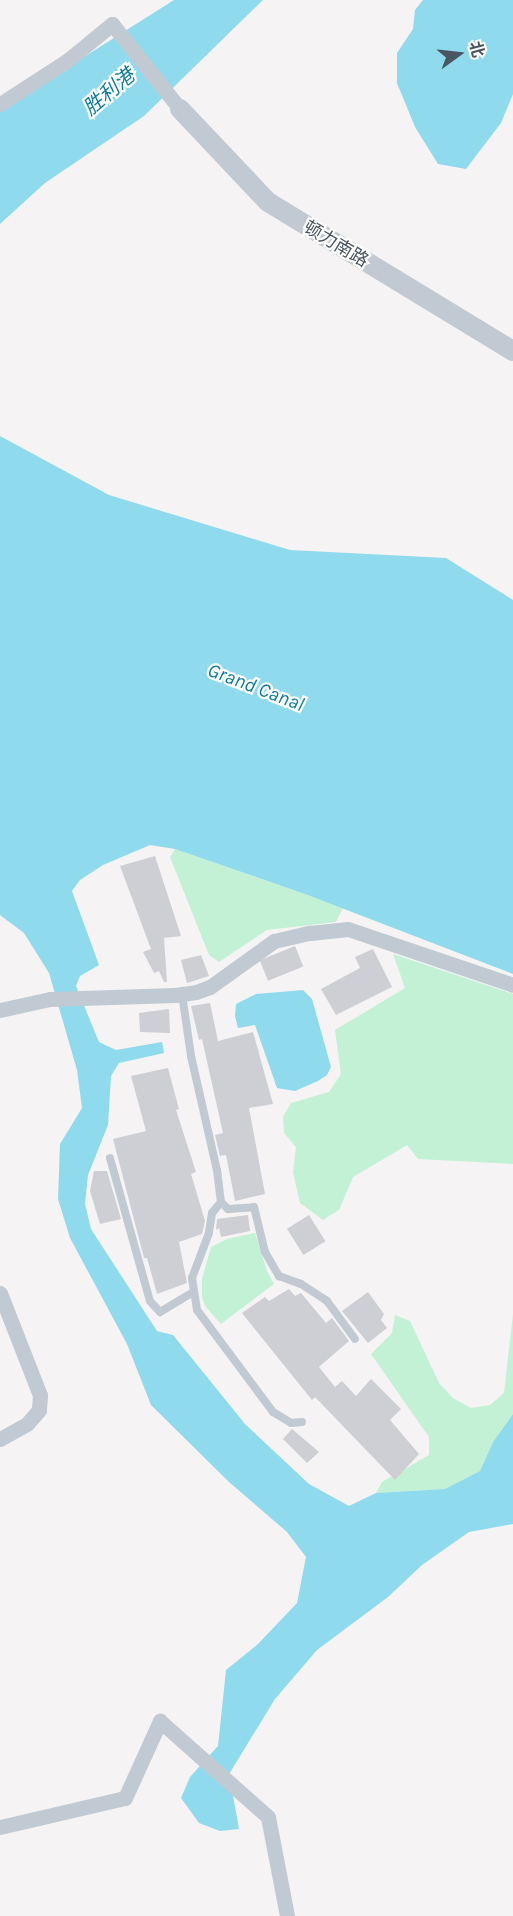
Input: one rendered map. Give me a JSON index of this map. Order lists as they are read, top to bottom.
{
  "streets": {
    "street": ["顿力南路"]
  },
  "water": ["胜利港", "Grand Canal"],
  "north": "right"
}
